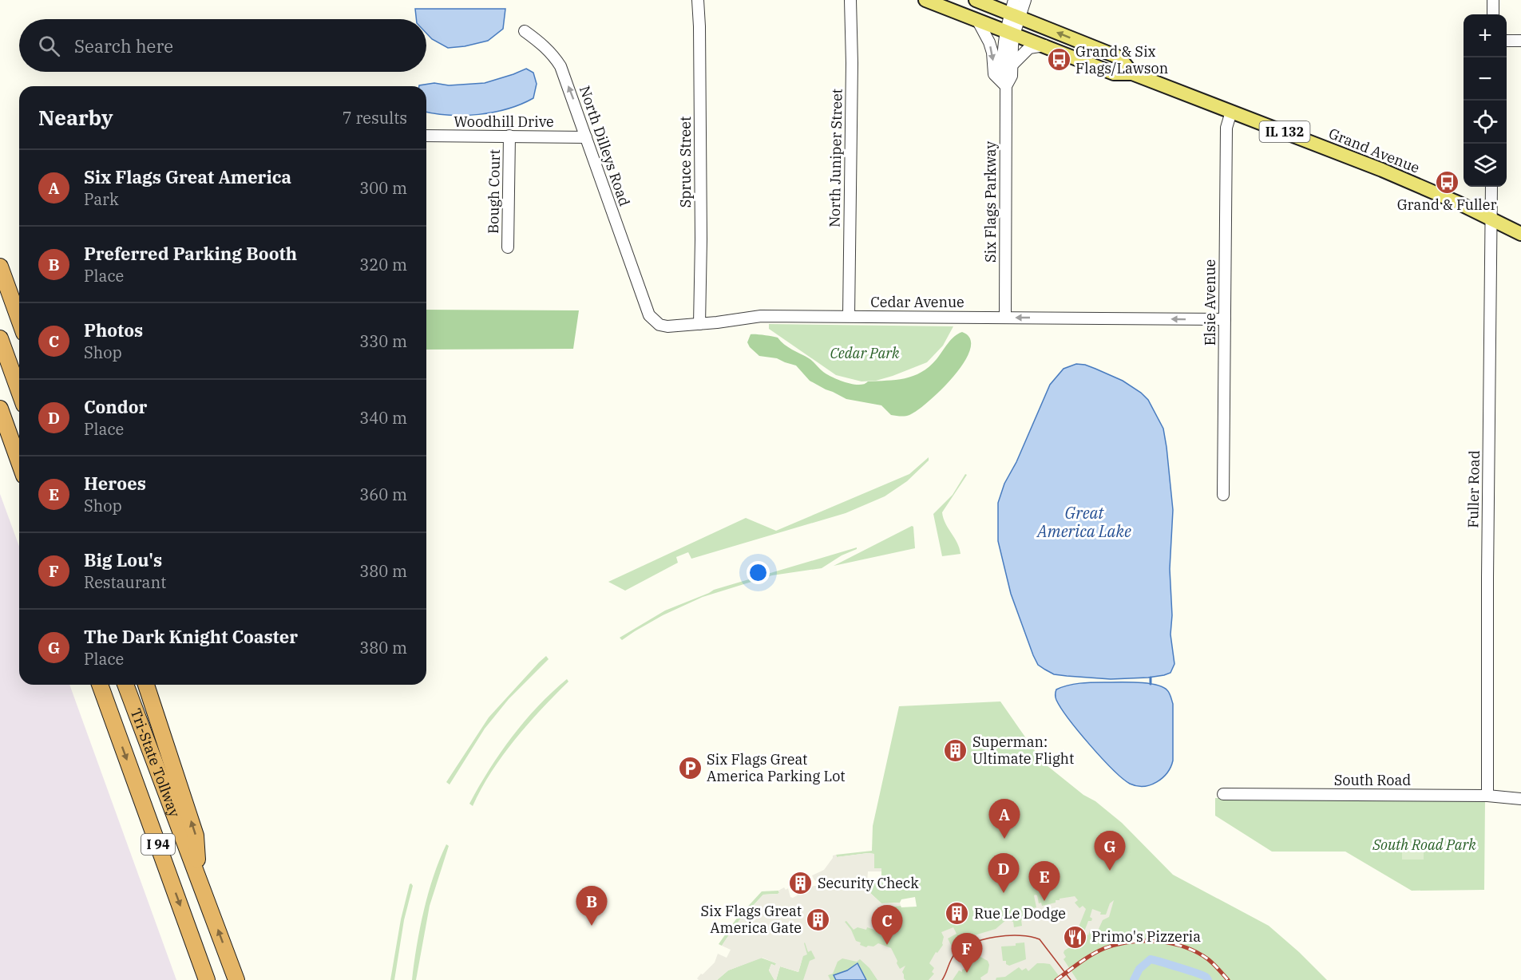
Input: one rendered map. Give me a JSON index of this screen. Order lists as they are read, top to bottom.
{
  "streets": {
    "highway": ["Tri-State Tollway", "I 94"],
    "main road": ["IL 132", "Grand Avenue"],
    "street": [
      "Woodhill Drive",
      "North Dilleys Road",
      "North Juniper Street",
      "Spruce Street",
      "Bough Court",
      "Six Flags Parkway",
      "Cedar Avenue",
      "Elsie Avenue",
      "Fuller Road",
      "South Road"
    ]
  },
  "crossings": [
    ["Woodhill Drive", "North Dilleys Road"],
    ["Woodhill Drive", "Bough Court"],
    ["North Dilleys Road", "Cedar Avenue"],
    ["Grand Avenue", "Six Flags Parkway"],
    ["Grand Avenue", "Elsie Avenue"],
    ["Grand Avenue", "Fuller Road"],
    ["North Juniper Street", "Cedar Avenue"],
    ["Spruce Street", "Cedar Avenue"],
    ["Six Flags Parkway", "Cedar Avenue"],
    ["Cedar Avenue", "Elsie Avenue"],
    ["Fuller Road", "South Road"]
  ],
  "one_way": ["North Dilleys Road", "Cedar Avenue"],
  "water": ["Great America Lake"],
  "parks": ["Cedar Park", "South Road Park"],
  "places": {
    "bus stop": ["Grand & Six Flags/Lawson", "Grand & Fuller"],
    "building": [
      "Superman: Ultimate Flight",
      "Security Check",
      "Rue Le Dodge",
      "Six Flags Great America Gate"
    ],
    "parking": ["Six Flags Great America Parking Lot"],
    "restaurant": ["Primo's Pizzeria"]
  },
  "page": {
    "map_buttons": ["+", "−"],
    "search": "Search here",
    "heading": ["Nearby", "7 results"],
    "list": [
      {
        "mark": "A",
        "name": "Six Flags Great America",
        "note": "Park",
        "value": "300 m"
      },
      {
        "mark": "B",
        "name": "Preferred Parking Booth",
        "note": "Place",
        "value": "320 m"
      },
      {
        "mark": "C",
        "name": "Photos",
        "note": "Shop",
        "value": "330 m"
      },
      {
        "mark": "D",
        "name": "Condor",
        "note": "Place",
        "value": "340 m"
      },
      {
        "mark": "E",
        "name": "Heroes",
        "note": "Shop",
        "value": "360 m"
      },
      {
        "mark": "F",
        "name": "Big Lou's",
        "note": "Restaurant",
        "value": "380 m"
      },
      {
        "mark": "G",
        "name": "The Dark Knight Coaster",
        "note": "Place",
        "value": "380 m"
      }
    ],
    "pins": [
      "A",
      "G",
      "D",
      "E",
      "B",
      "C",
      "F"
    ]
  }
}
